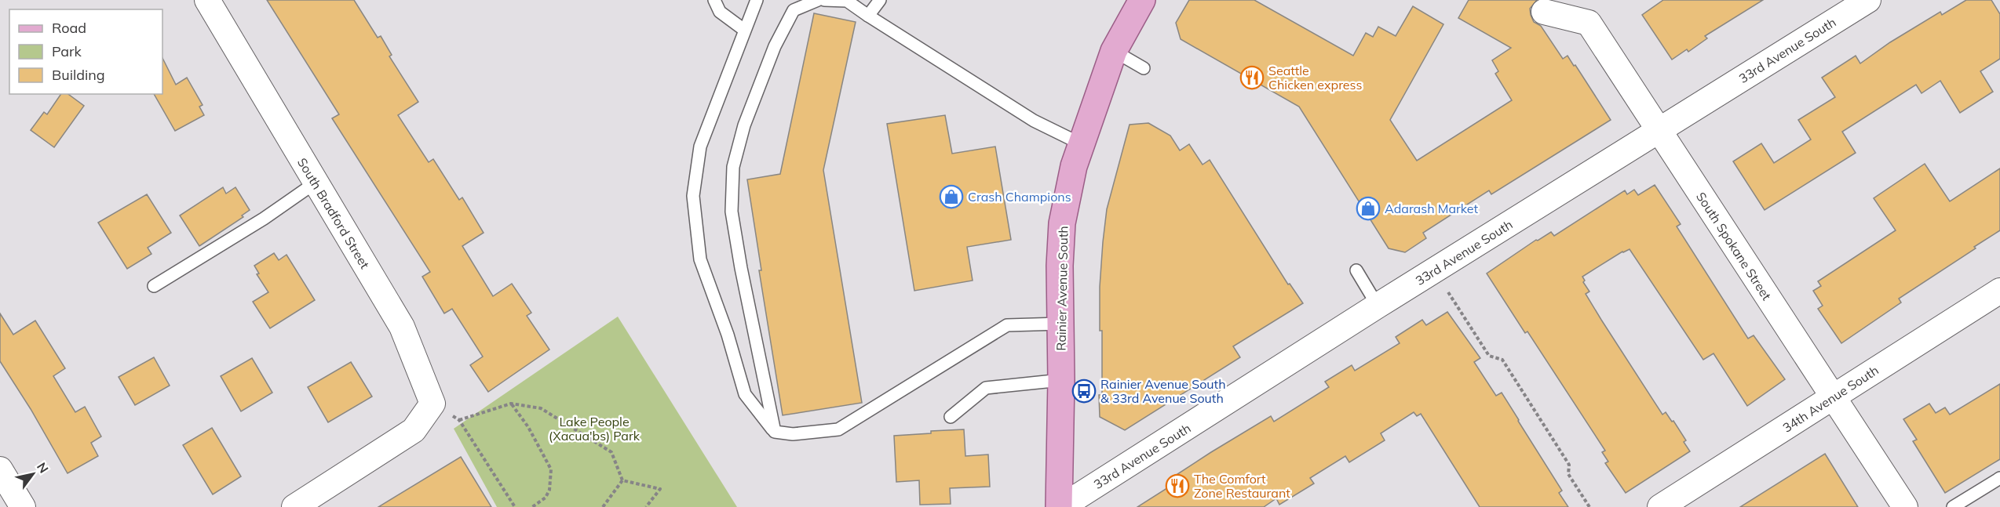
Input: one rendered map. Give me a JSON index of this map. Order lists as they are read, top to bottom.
{
  "streets": {
    "main road": ["Rainier Avenue South"],
    "street": [
      "33rd Avenue South",
      "South Bradford Street",
      "South Spokane Street",
      "34th Avenue South"
    ]
  },
  "crossings": [
    ["33rd Avenue South", "South Spokane Street"],
    ["33rd Avenue South", "Rainier Avenue South"],
    ["South Spokane Street", "34th Avenue South"]
  ],
  "parks": ["Lake People (Xacua'bs) Park"],
  "places": {
    "restaurant": ["Seattle Chicken express", "The Comfort Zone Restaurant"],
    "shop": ["Crash Champions", "Adarash Market"],
    "bus stop": ["Rainier Avenue South & 33rd Avenue South"]
  },
  "legend": ["Road", "Park", "Building"],
  "north": "top right"
}
